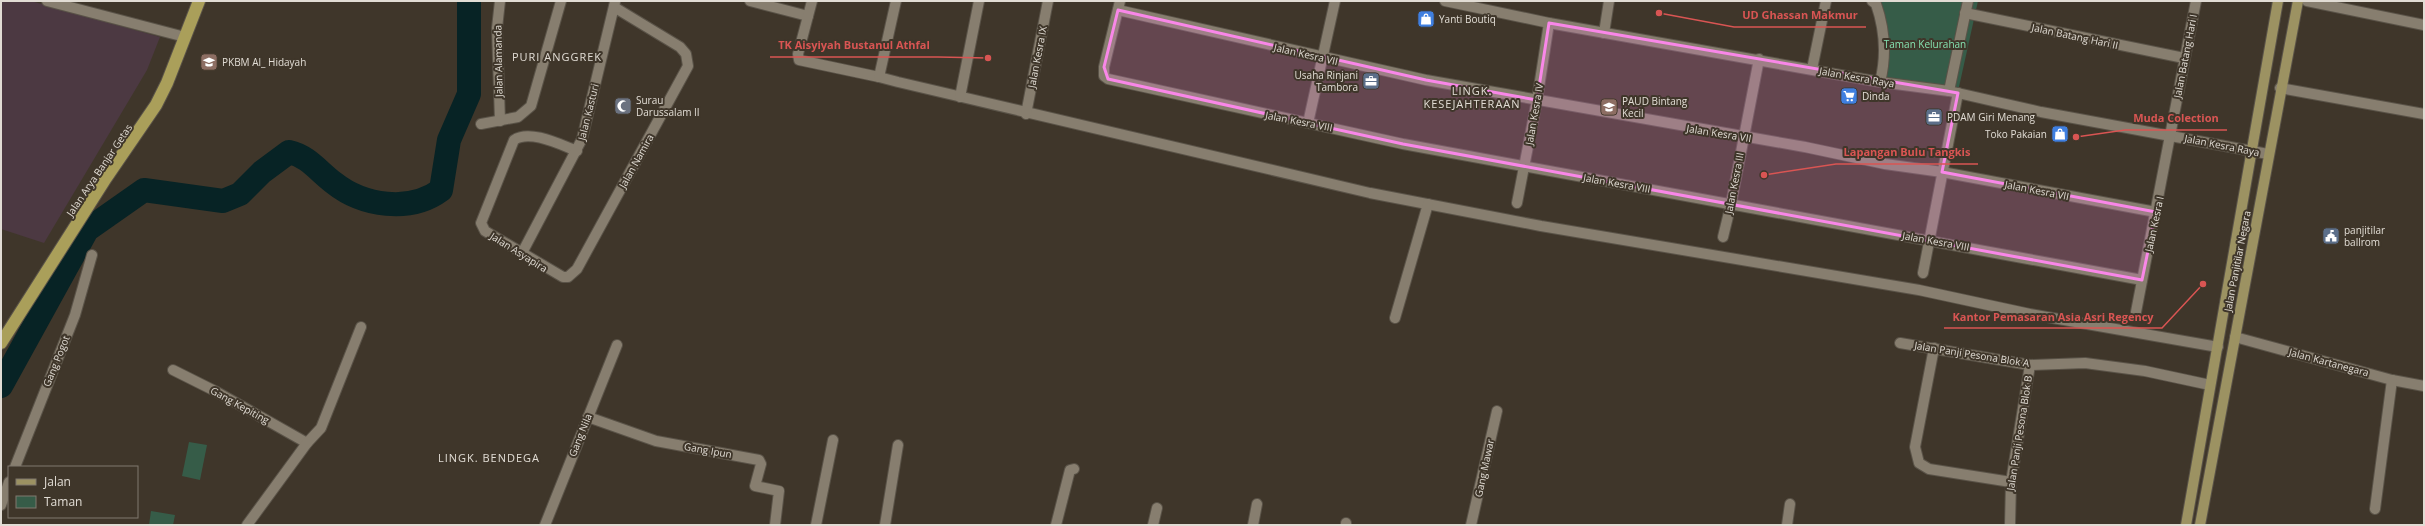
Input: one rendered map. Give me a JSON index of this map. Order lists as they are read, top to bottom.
{
  "streets": {
    "highway": ["Jalan Arya Banjar Getas"],
    "main road": ["Jalan Panjitilar Negara"],
    "street": [
      "Jalan Batang Hari II",
      "Jalan Kesra VII",
      "Jalan Batang Hari I",
      "Jalan Kesra IX",
      "Jalan Alamanda",
      "Jalan Kesra Raya",
      "Jalan Kasturi",
      "Jalan Kesra IV",
      "Jalan Kesra VIII",
      "Jalan Namira",
      "Jalan Kesra III",
      "Jalan Kesra I",
      "Jalan Asyapira",
      "Jalan Panji Pesona Blok A",
      "Gang Pogot",
      "Jalan Kartanegara",
      "Gang Kepiting",
      "Jalan Panji Pesona Blok B",
      "Gang Nila",
      "Gang Ipun",
      "Gang Mawar"
    ]
  },
  "crossings": [
    ["Jalan Batang Hari II", "Jalan Batang Hari I"],
    ["Jalan Kesra VII", "Jalan Kesra IV"],
    ["Jalan Kesra VII", "Jalan Kesra VIII"],
    ["Jalan Kesra VII", "Jalan Kesra III"],
    ["Jalan Kesra VII", "Jalan Kesra I"],
    ["Jalan Batang Hari I", "Jalan Kesra Raya"],
    ["Jalan Batang Hari I", "Jalan Kesra I"],
    ["Jalan Kesra Raya", "Jalan Kesra IV"],
    ["Jalan Kesra Raya", "Jalan Kesra III"],
    ["Jalan Kesra Raya", "Jalan Kesra I"],
    ["Jalan Kesra Raya", "Jalan Panjitilar Negara"],
    ["Jalan Kasturi", "Jalan Namira"],
    ["Jalan Kasturi", "Jalan Asyapira"],
    ["Jalan Kesra IV", "Jalan Kesra VIII"],
    ["Jalan Kesra VIII", "Jalan Kesra III"],
    ["Jalan Kesra VIII", "Jalan Kesra I"],
    ["Jalan Namira", "Jalan Asyapira"],
    ["Jalan Panjitilar Negara", "Jalan Kartanegara"],
    ["Jalan Panji Pesona Blok A", "Jalan Panji Pesona Blok B"],
    ["Gang Nila", "Gang Ipun"]
  ],
  "districts": ["PURI ANGGREK", "LINGK. KESEJAHTERAAN", "LINGK. BENDEGA"],
  "parks": ["Taman Kelurahan"],
  "places": {
    "other": [
      "UD Ghassan Makmur",
      "TK Aisyiyah Bustanul Athfal",
      "Muda Colection",
      "Lapangan Bulu Tangkis",
      "Kantor Pemasaran Asia Asri Regency"
    ],
    "shop": ["Yanti Boutiq", "Toko Pakaian"],
    "school or university": ["PKBM Al_ Hidayah", "PAUD Bintang Kecil"],
    "office": ["Usaha Rinjani Tambora", "PDAM Giri Menang"],
    "supermarket": ["Dinda"],
    "mosque": ["Surau Darussalam II"],
    "public building": ["panjitilar ballrom"]
  },
  "legend": ["Jalan", "Taman"]
}
